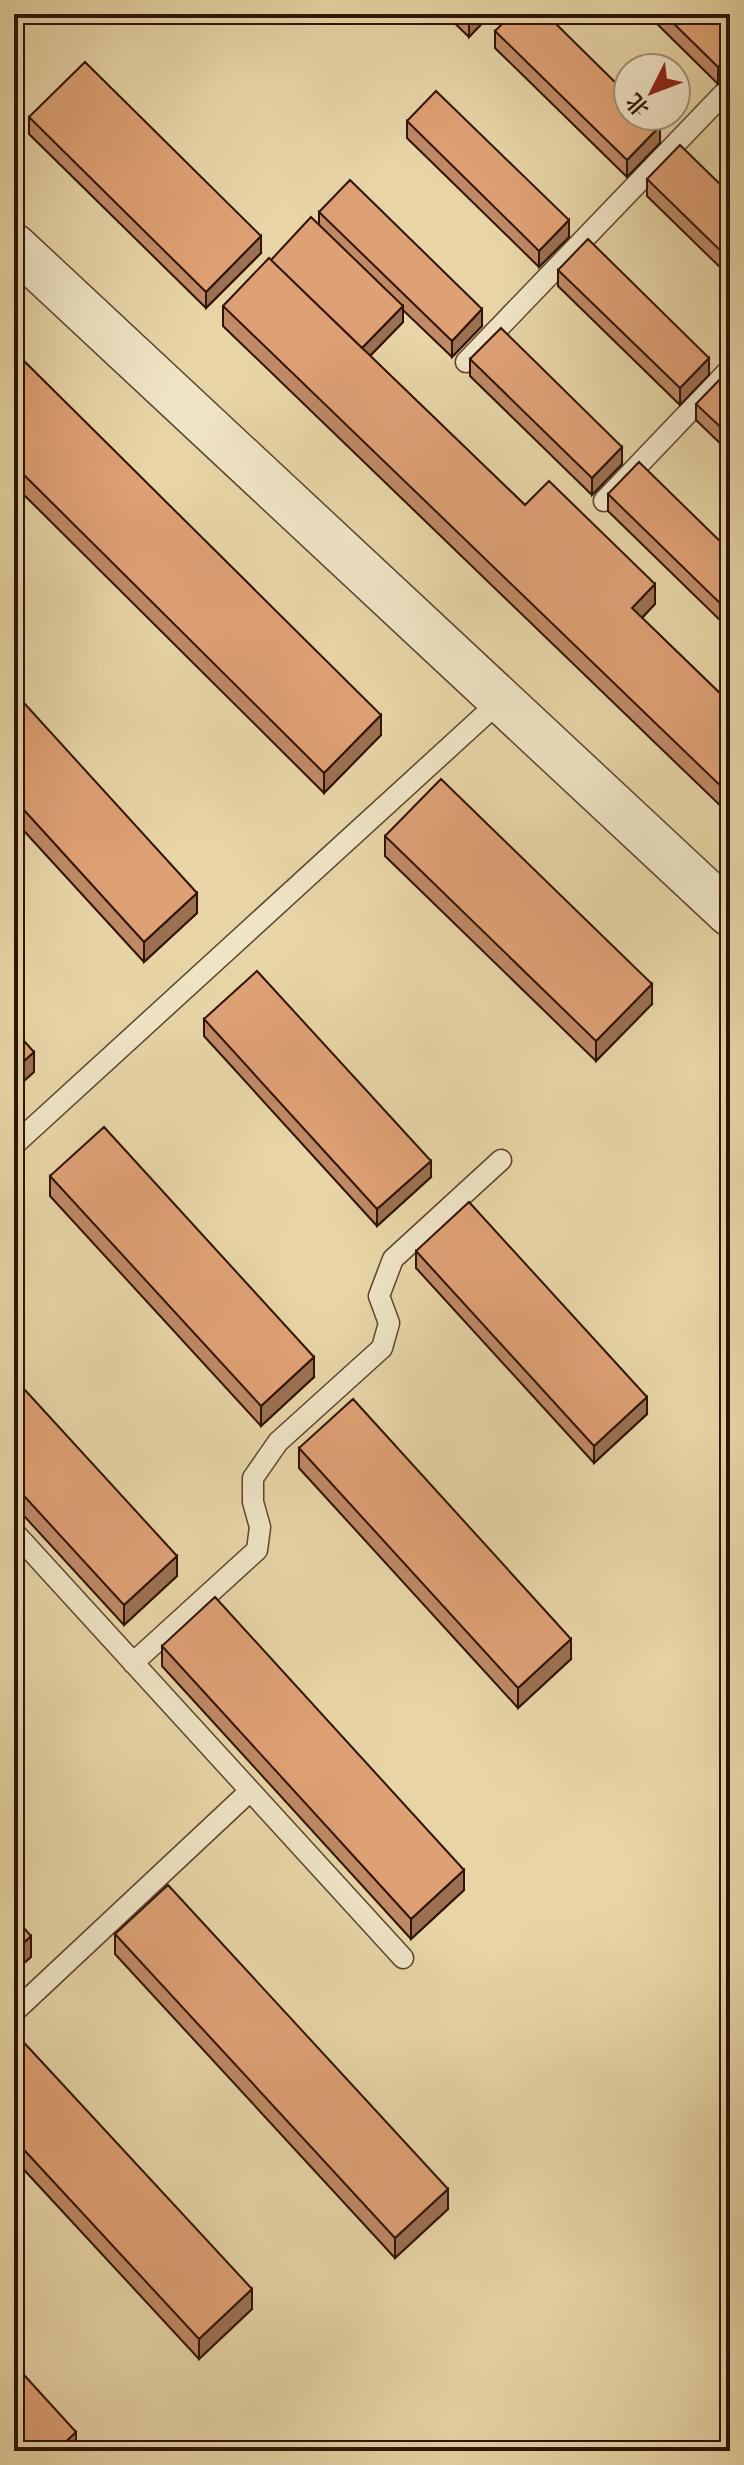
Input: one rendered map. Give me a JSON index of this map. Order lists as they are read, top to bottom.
{
  "north": "bottom left"
}
